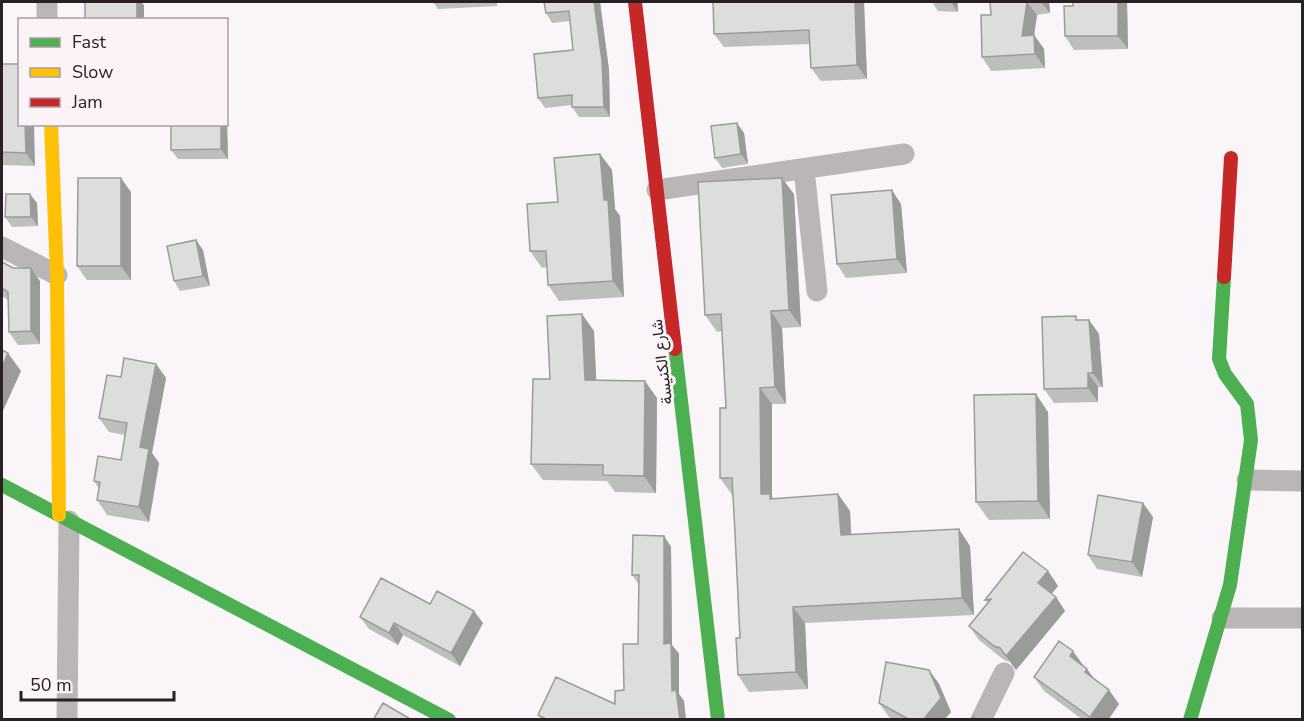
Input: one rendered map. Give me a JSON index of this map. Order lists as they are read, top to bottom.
{
  "streets": {
    "street": ["شارع الكنيسة"]
  },
  "legend": ["Fast", "Slow", "Jam"],
  "scale_bar": "50 m"
}
